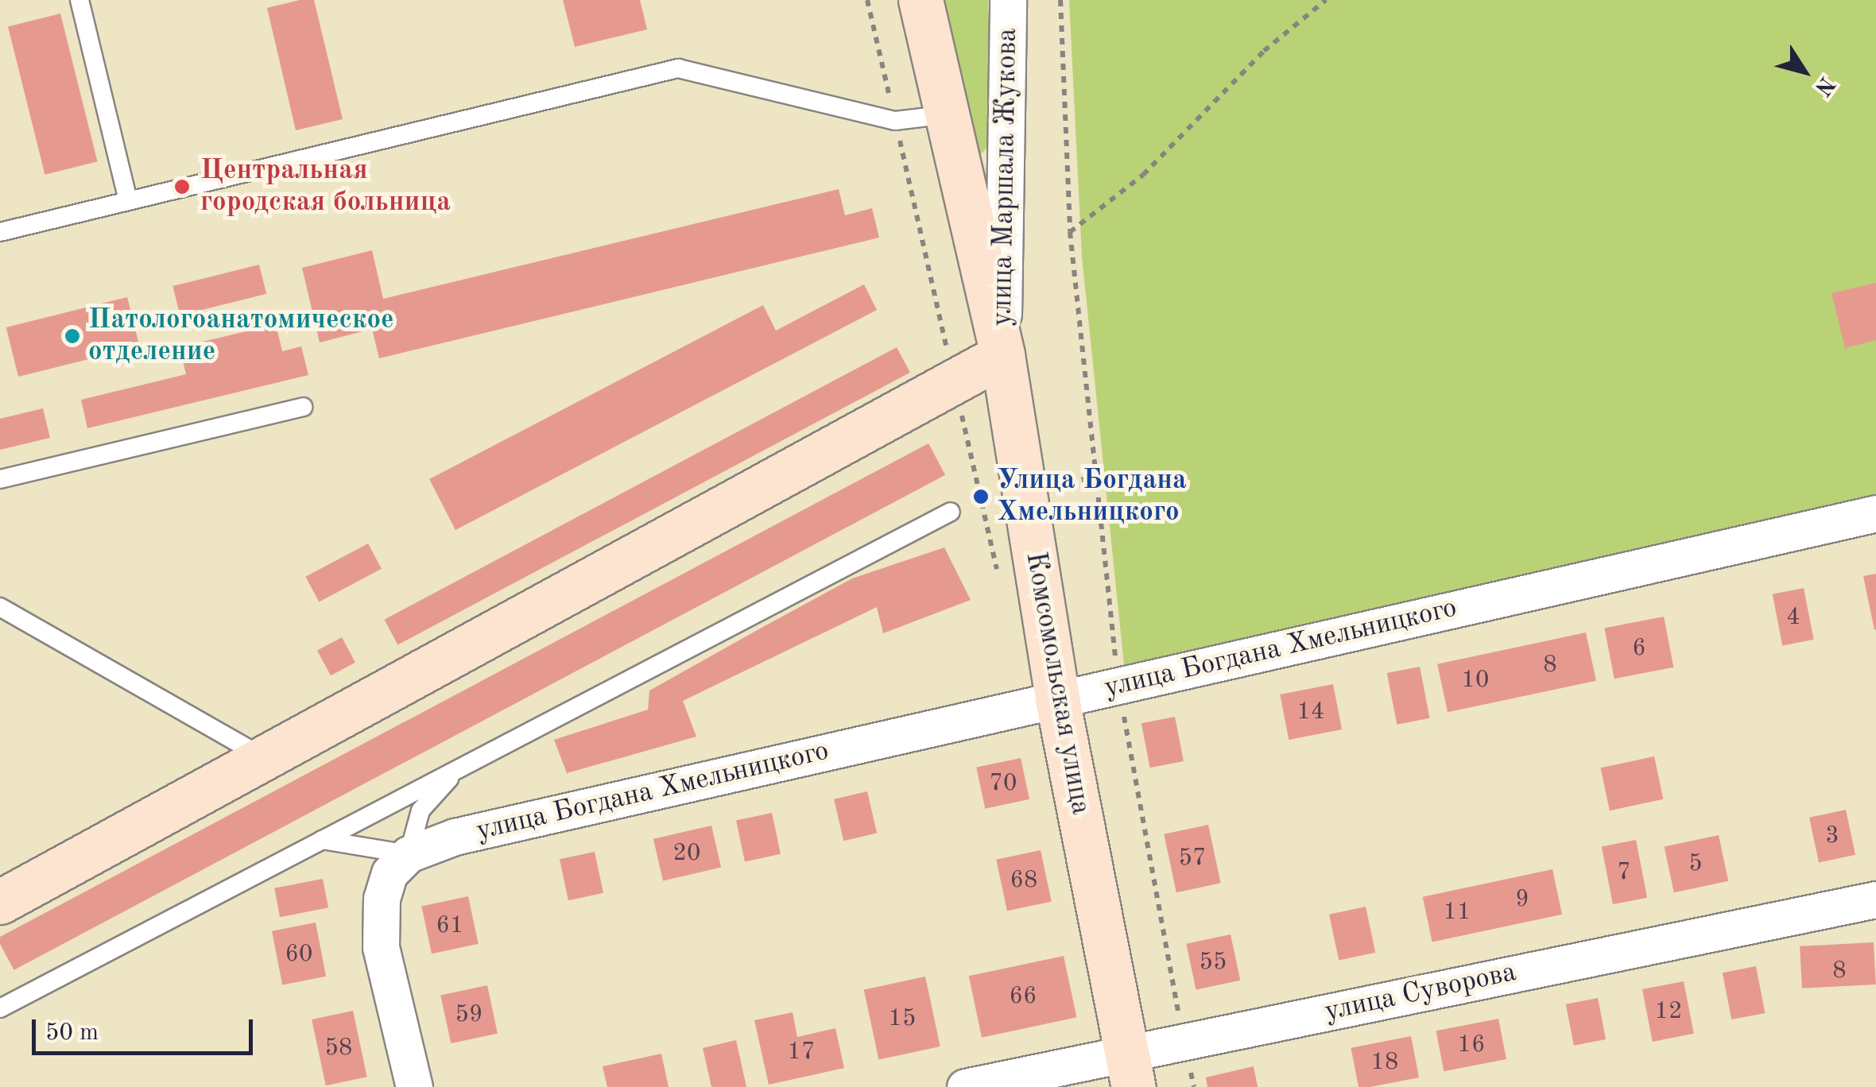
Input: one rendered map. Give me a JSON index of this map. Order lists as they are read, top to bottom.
{
  "streets": {
    "street": [
      "улица Маршала Жукова",
      "улица Богдана Хмельницкого",
      "Комсомольская улица",
      "улица Суворова"
    ]
  },
  "crossings": [
    ["улица Маршала Жукова", "Комсомольская улица"],
    ["улица Богдана Хмельницкого", "Комсомольская улица"],
    ["Комсомольская улица", "улица Суворова"]
  ],
  "places": ["Центральная городская больница", "Патологоанатомическое отделение", "Улица Богдана Хмельницкого"],
  "house_numbers": [
    "4",
    "6",
    "8",
    "10",
    "14",
    "70",
    "3",
    "20",
    "57",
    "5",
    "7",
    "68",
    "9",
    "11",
    "61",
    "60",
    "55",
    "8",
    "66",
    "12",
    "59",
    "15",
    "16",
    "58",
    "17",
    "18"
  ],
  "scale_bar": "50 m",
  "north": "bottom right"
}
